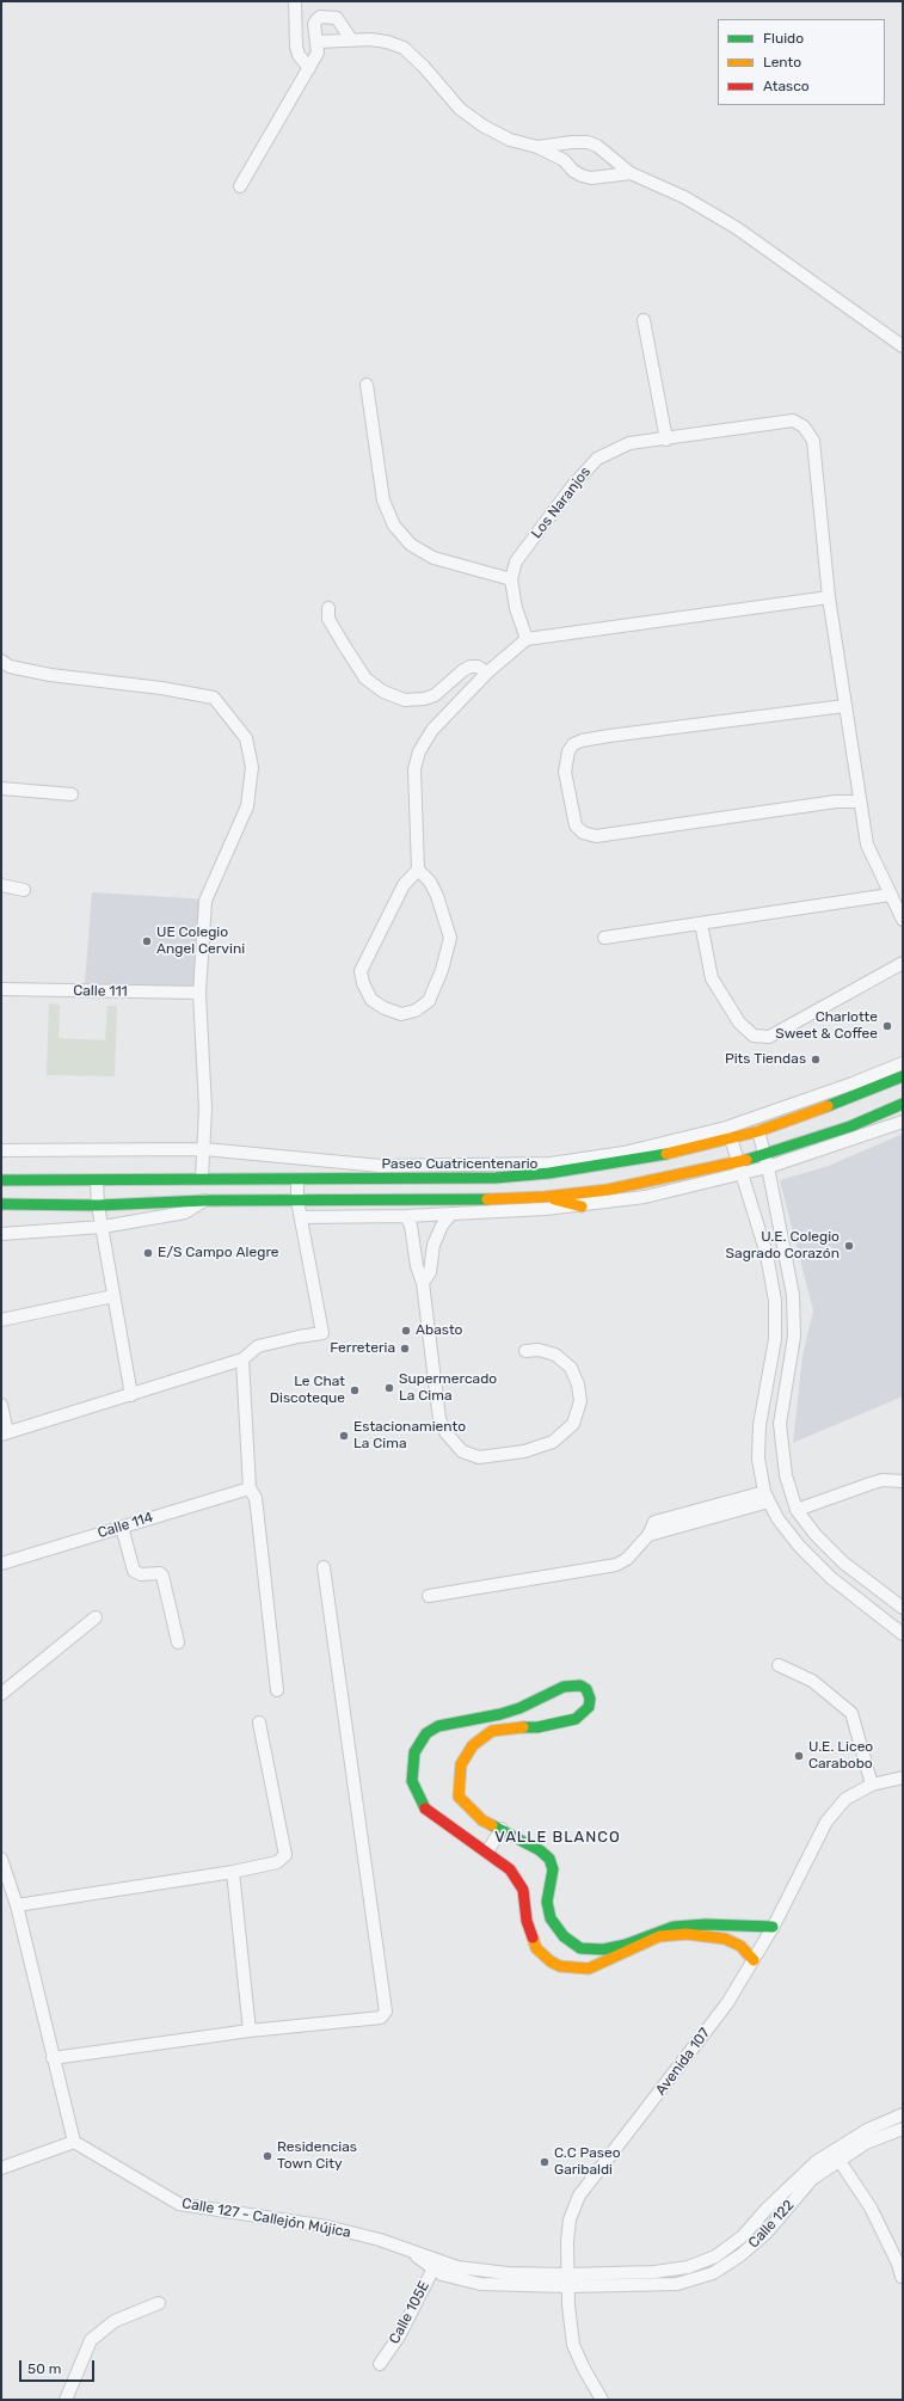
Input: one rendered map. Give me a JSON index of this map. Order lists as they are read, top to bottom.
{
  "streets": {
    "street": [
      "Los Naranjos",
      "Calle 111",
      "Paseo Cuatricentenario",
      "Calle 114",
      "Avenida 107",
      "Calle 127 - Callejón Mújica",
      "Calle 122",
      "Calle 105E"
    ]
  },
  "crossings": [
    ["Avenida 107", "Calle 127 - Callejón Mújica"],
    ["Avenida 107", "Calle 122"],
    ["Calle 127 - Callejón Mújica", "Calle 122"],
    ["Calle 127 - Callejón Mújica", "Calle 105E"]
  ],
  "districts": ["VALLE BLANCO"],
  "places": [
    "UE Colegio Angel Cervini",
    "Charlotte Sweet & Coffee",
    "Pits Tiendas",
    "U.E. Colegio Sagrado Corazón",
    "E/S Campo Alegre",
    "Abasto",
    "Ferreteria",
    "Supermercado La Cima",
    "Le Chat Discoteque",
    "Estacionamiento La Cima",
    "U.E. Liceo Carabobo",
    "Residencias Town City",
    "C.C Paseo Garibaldi"
  ],
  "legend": ["Fluido", "Lento", "Atasco"],
  "scale_bar": "50 m"
}
